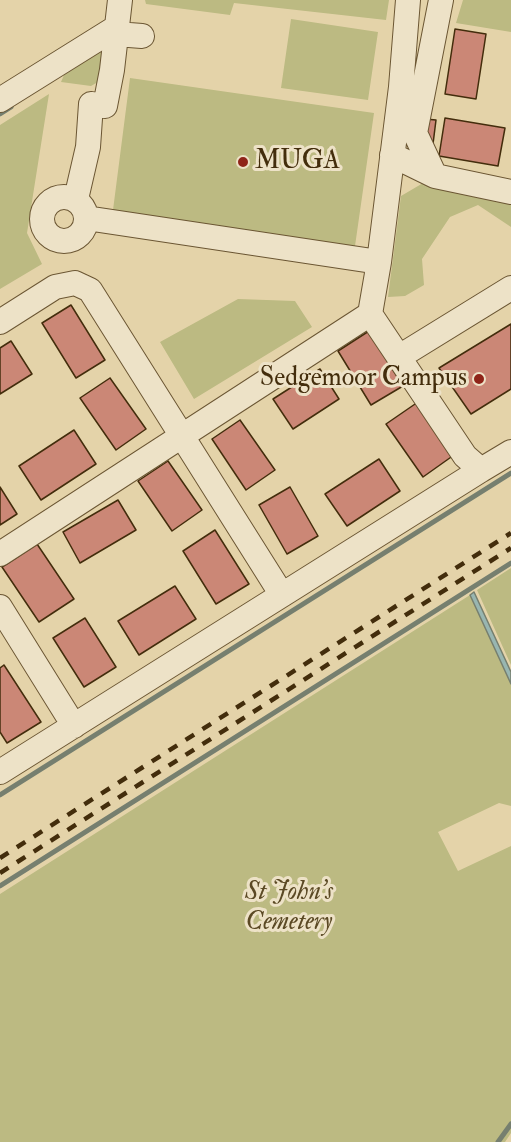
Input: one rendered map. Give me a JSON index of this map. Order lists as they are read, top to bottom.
{
  "parks": ["St John's Cemetery"],
  "places": ["MUGA", "Sedgemoor Campus"]
}
